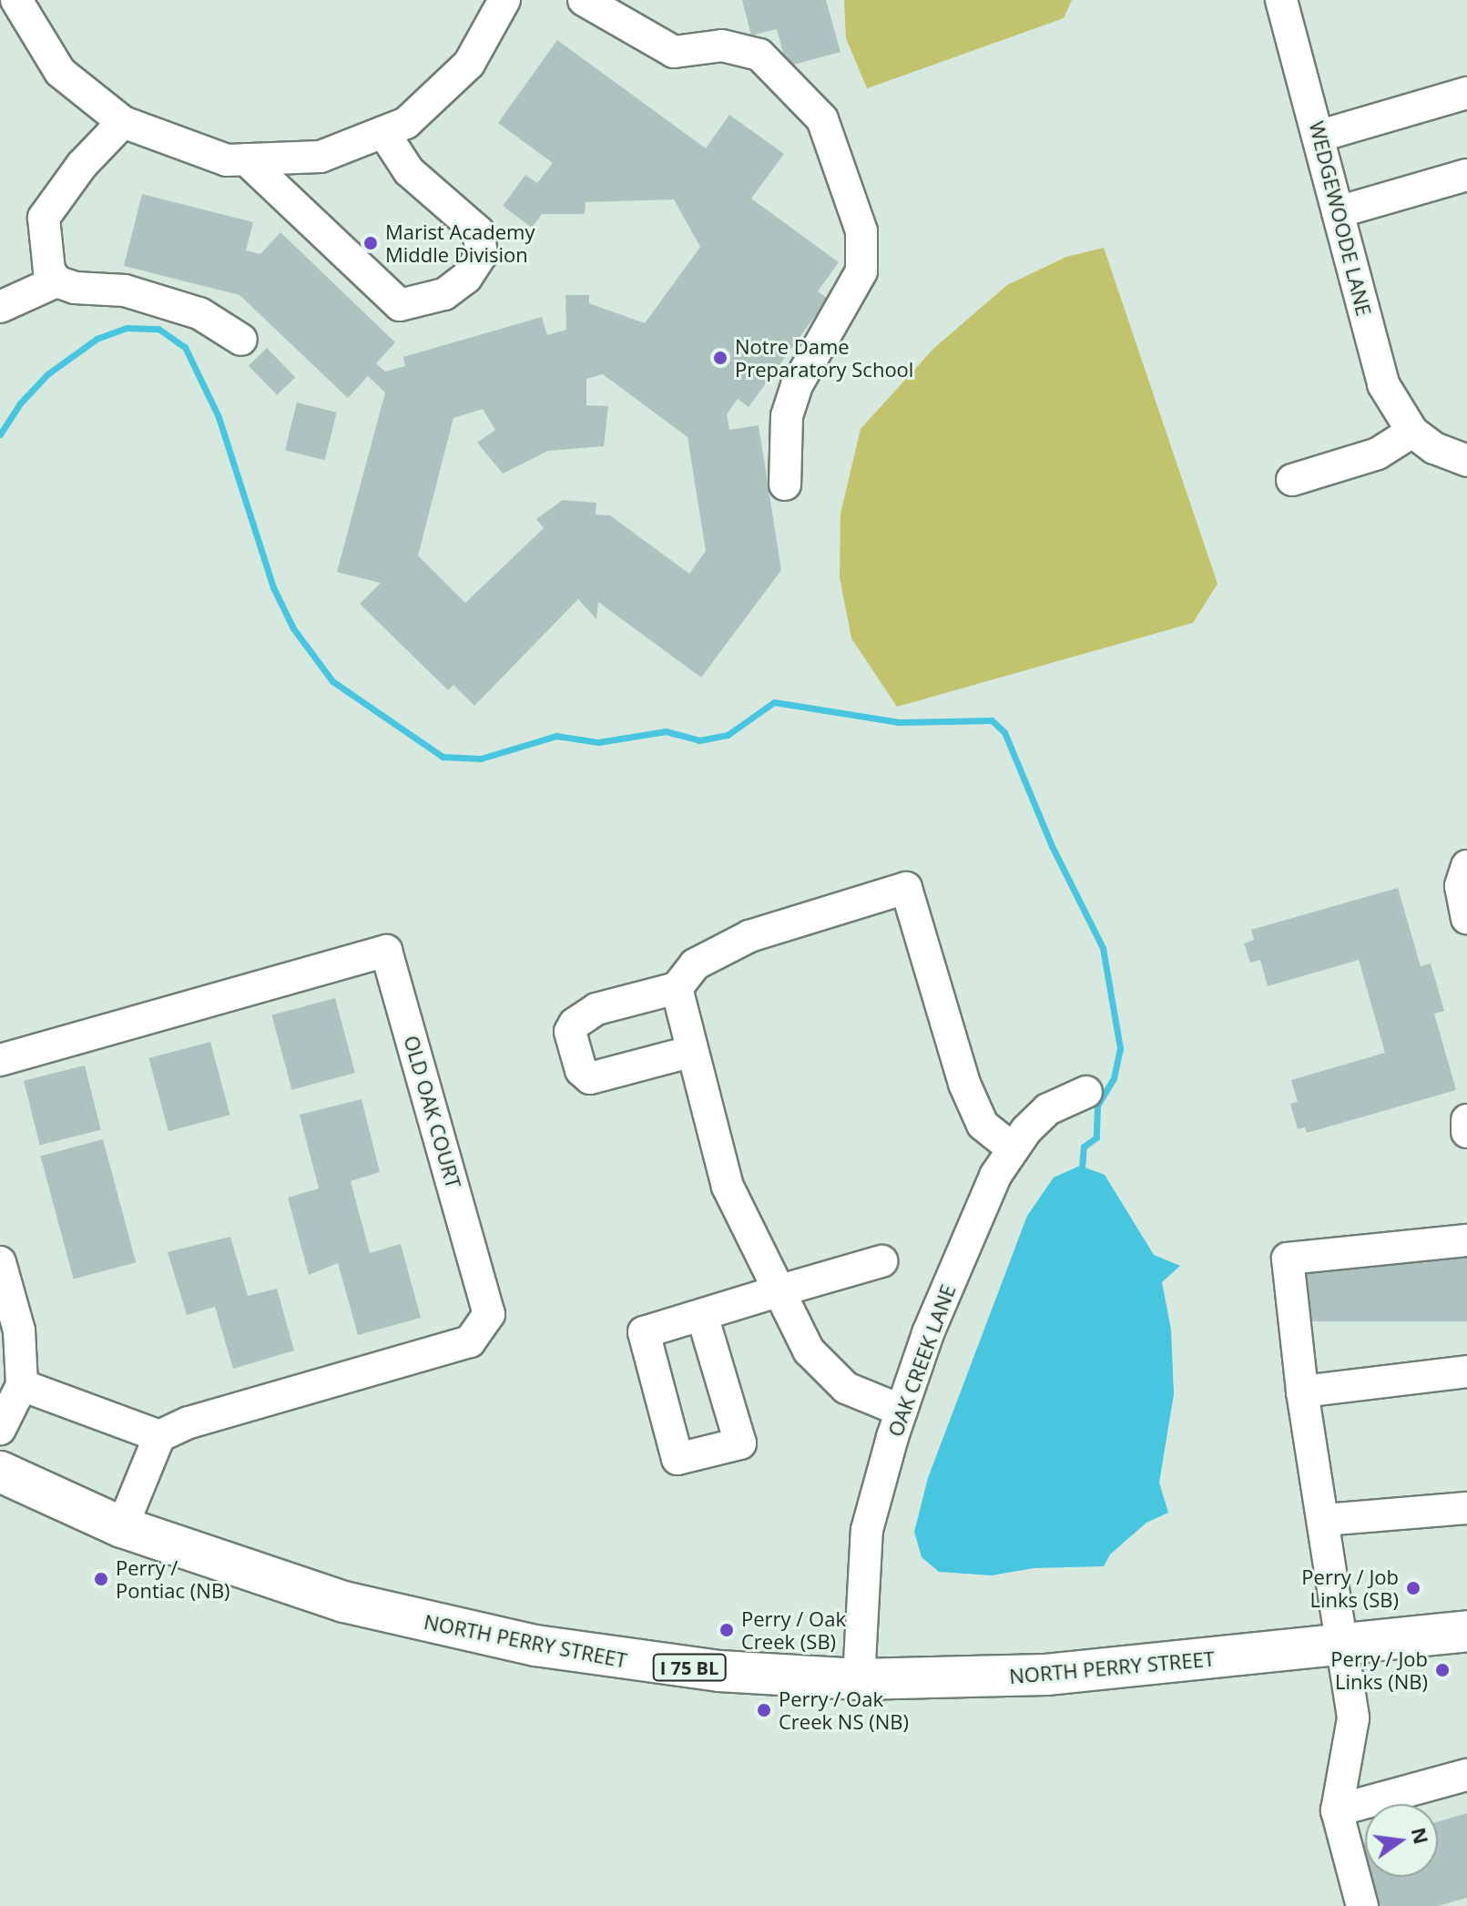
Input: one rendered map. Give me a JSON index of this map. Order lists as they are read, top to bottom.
{
  "streets": {
    "main road": ["NORTH PERRY STREET", "I 75 BL"],
    "street": ["WEDGEWOODE LANE", "OLD OAK COURT", "OAK CREEK LANE"]
  },
  "crossings": [
    ["OAK CREEK LANE", "NORTH PERRY STREET"]
  ],
  "places": [
    "Marist Academy Middle Division",
    "Notre Dame Preparatory School",
    "Perry / Pontiac (NB)",
    "Perry / Job Links (SB)",
    "Perry / Oak Creek (SB)",
    "Perry / Job Links (NB)",
    "Perry / Oak Creek NS (NB)"
  ],
  "north": "right"
}
